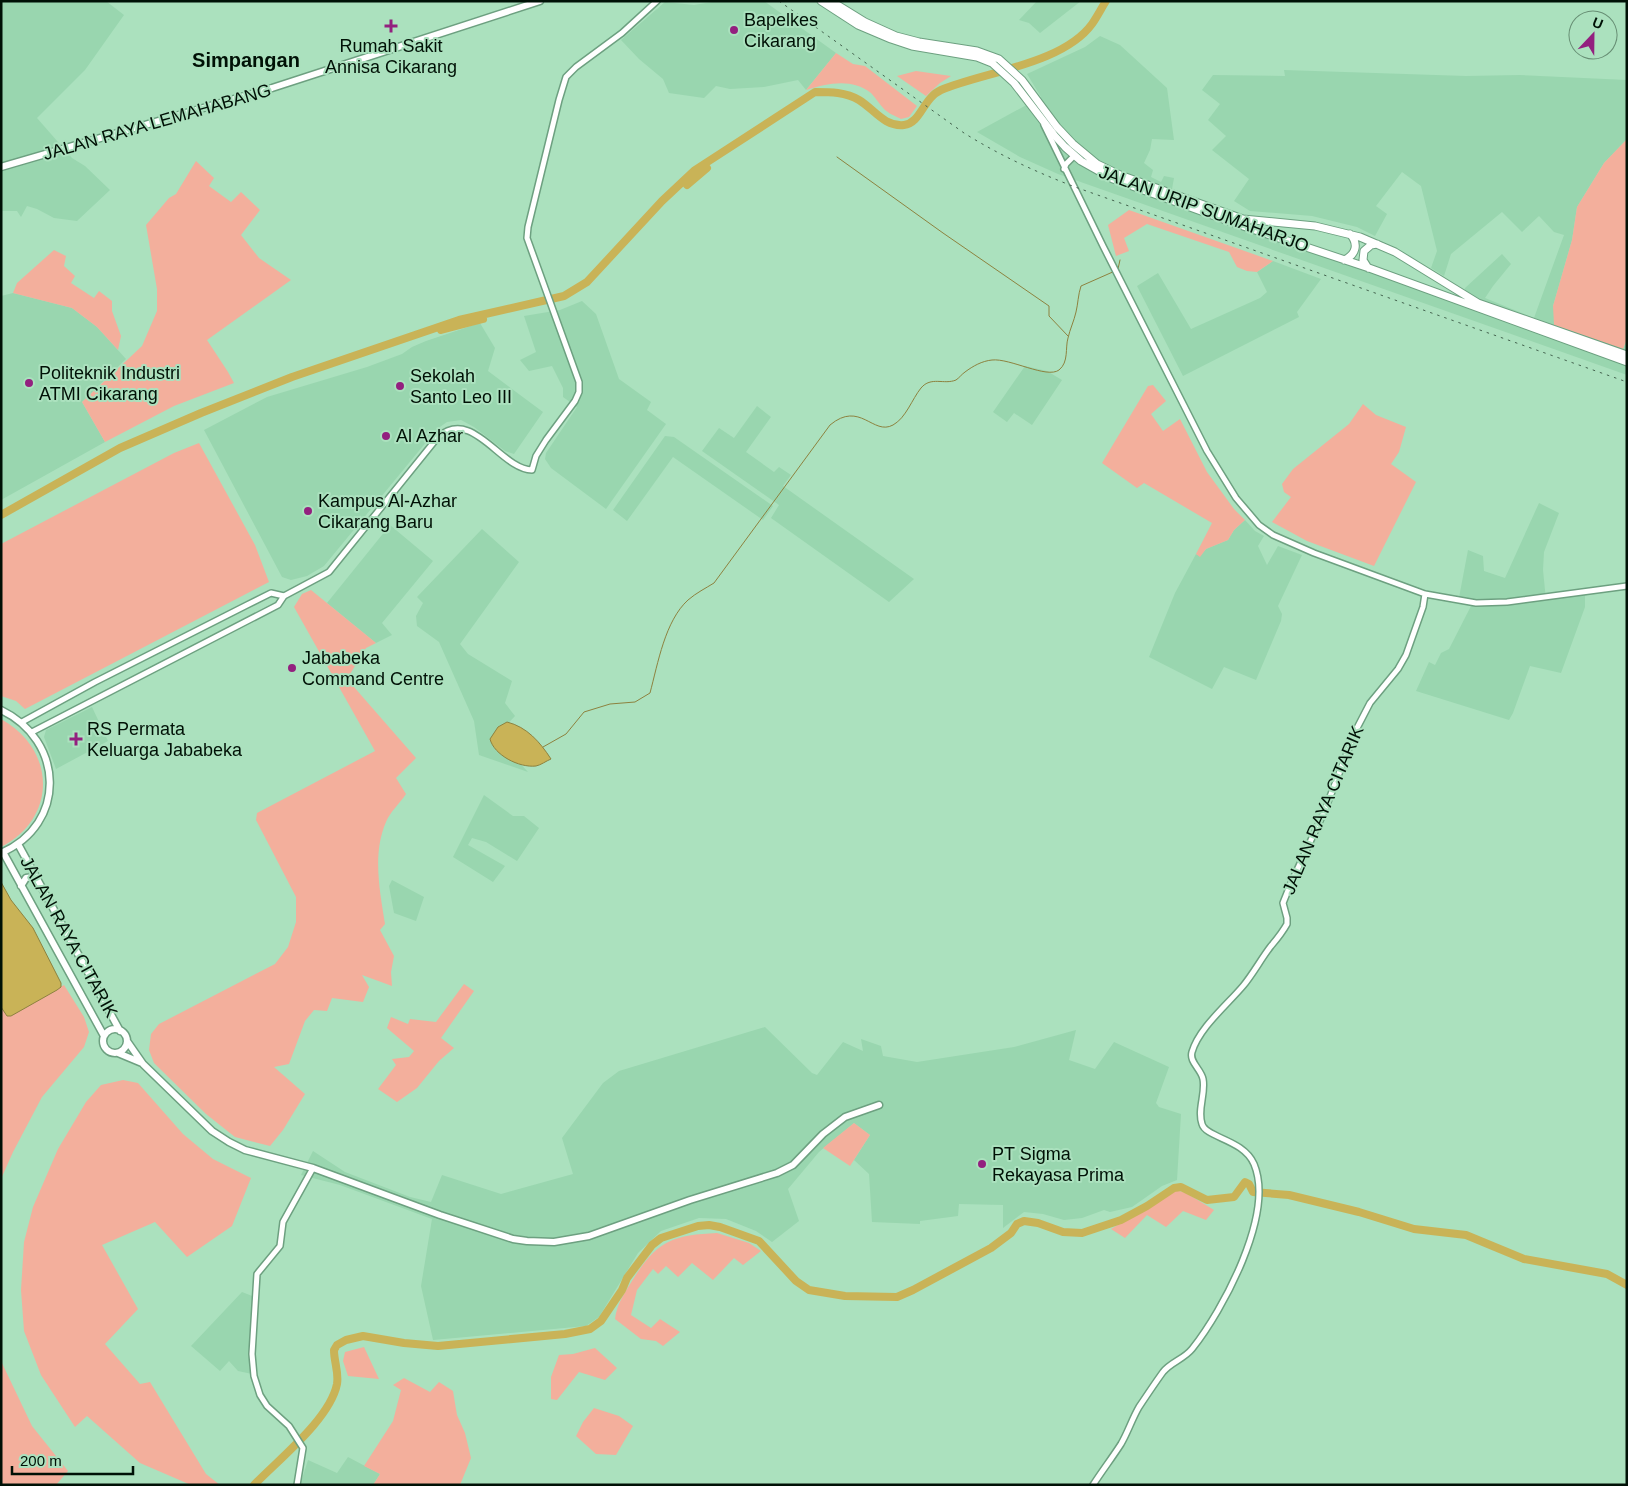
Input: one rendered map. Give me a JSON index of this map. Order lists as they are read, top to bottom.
{
  "streets": {
    "highway": ["JALAN URIP SUMAHARJO"],
    "main road": ["JALAN RAYA LEMAHABANG", "JALAN RAYA CITARIK"]
  },
  "districts": ["Simpangan"],
  "places": {
    "health": ["Rumah Sakit Annisa Cikarang", "RS Permata Keluarga Jababeka"],
    "other": [
      "Bapelkes Cikarang",
      "Politeknik Industri ATMI Cikarang",
      "Sekolah Santo Leo III",
      "Al Azhar",
      "Kampus Al-Azhar Cikarang Baru",
      "Jababeka Command Centre",
      "PT Sigma Rekayasa Prima"
    ]
  },
  "scale_bar": "200 m",
  "north": "top"
}
